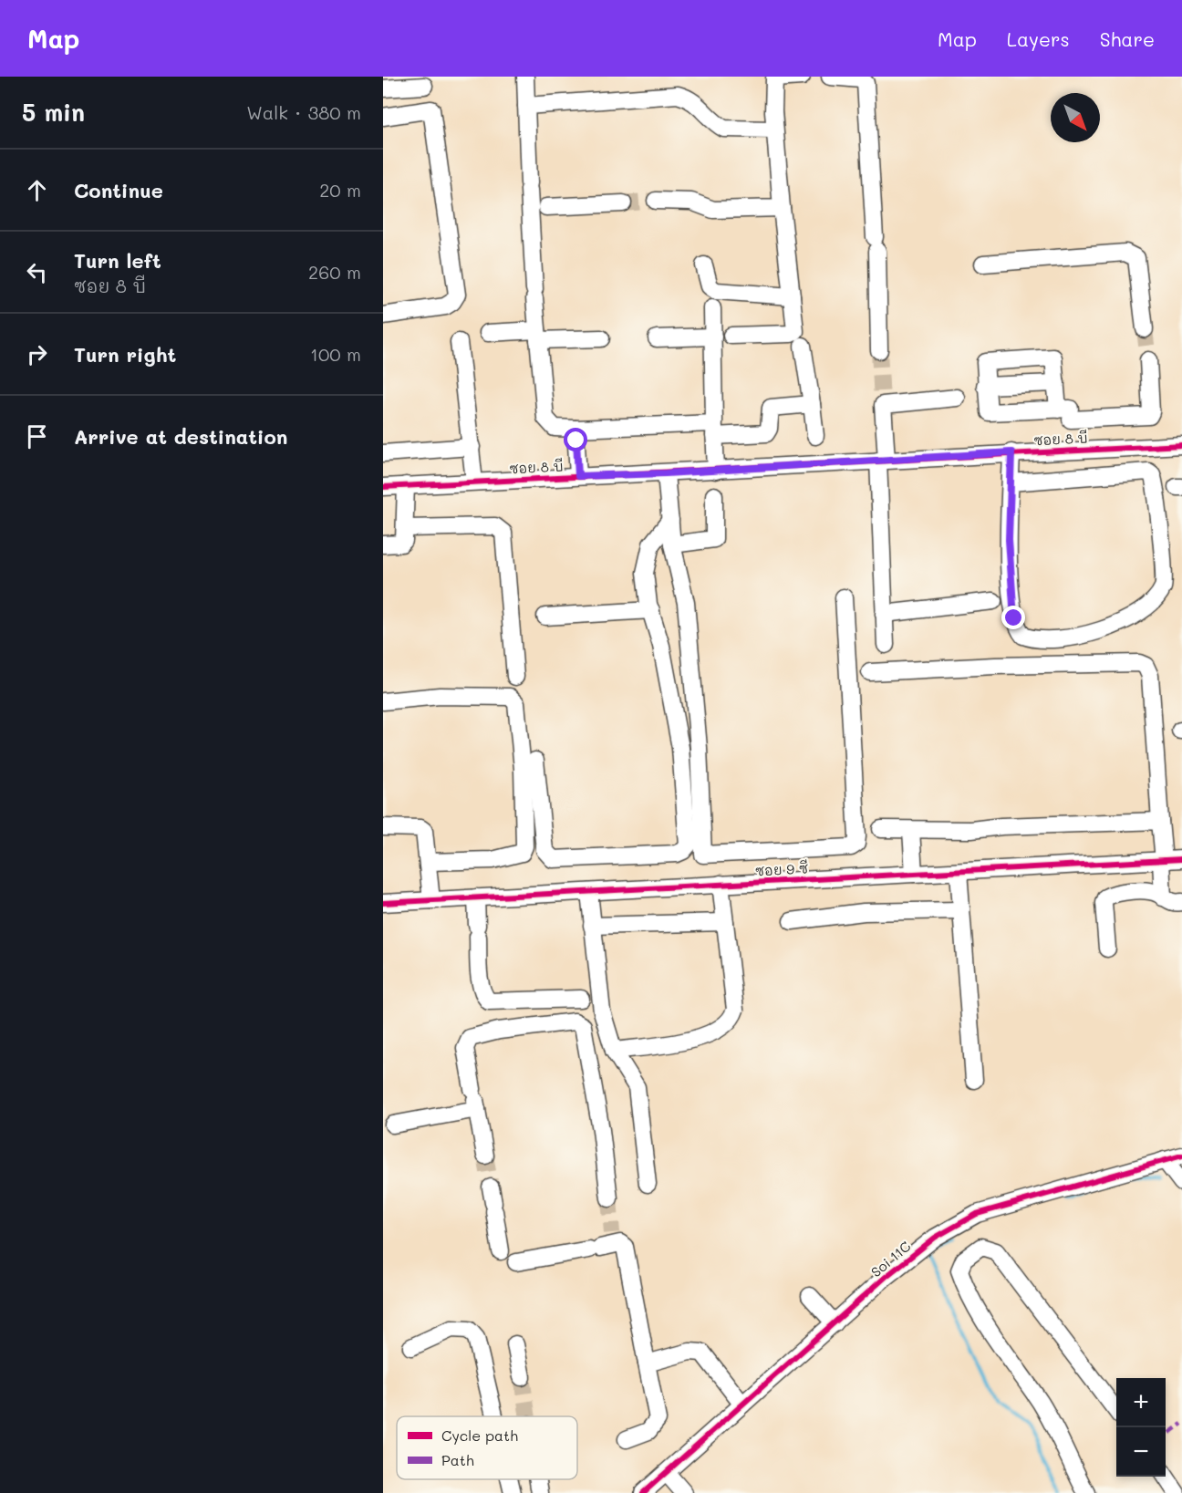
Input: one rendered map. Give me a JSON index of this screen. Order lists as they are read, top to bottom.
{
  "streets": {
    "street": ["ซอย 8 บี", "ซอย 9 ซี", "Soi 11C"]
  },
  "legend": ["Cycle path", "Path"],
  "north": "bottom right",
  "page": {
    "header": "Map",
    "nav": ["Map", "Layers", "Share"],
    "heading": ["5 min", "Walk · 380 m"],
    "list": [
      ["Continue", "20 m"],
      ["Turn left", "ซอย 8 บี", "260 m"],
      ["Turn right", "100 m"],
      "Arrive at destination"
    ],
    "map_buttons": ["+", "−"]
  }
}
